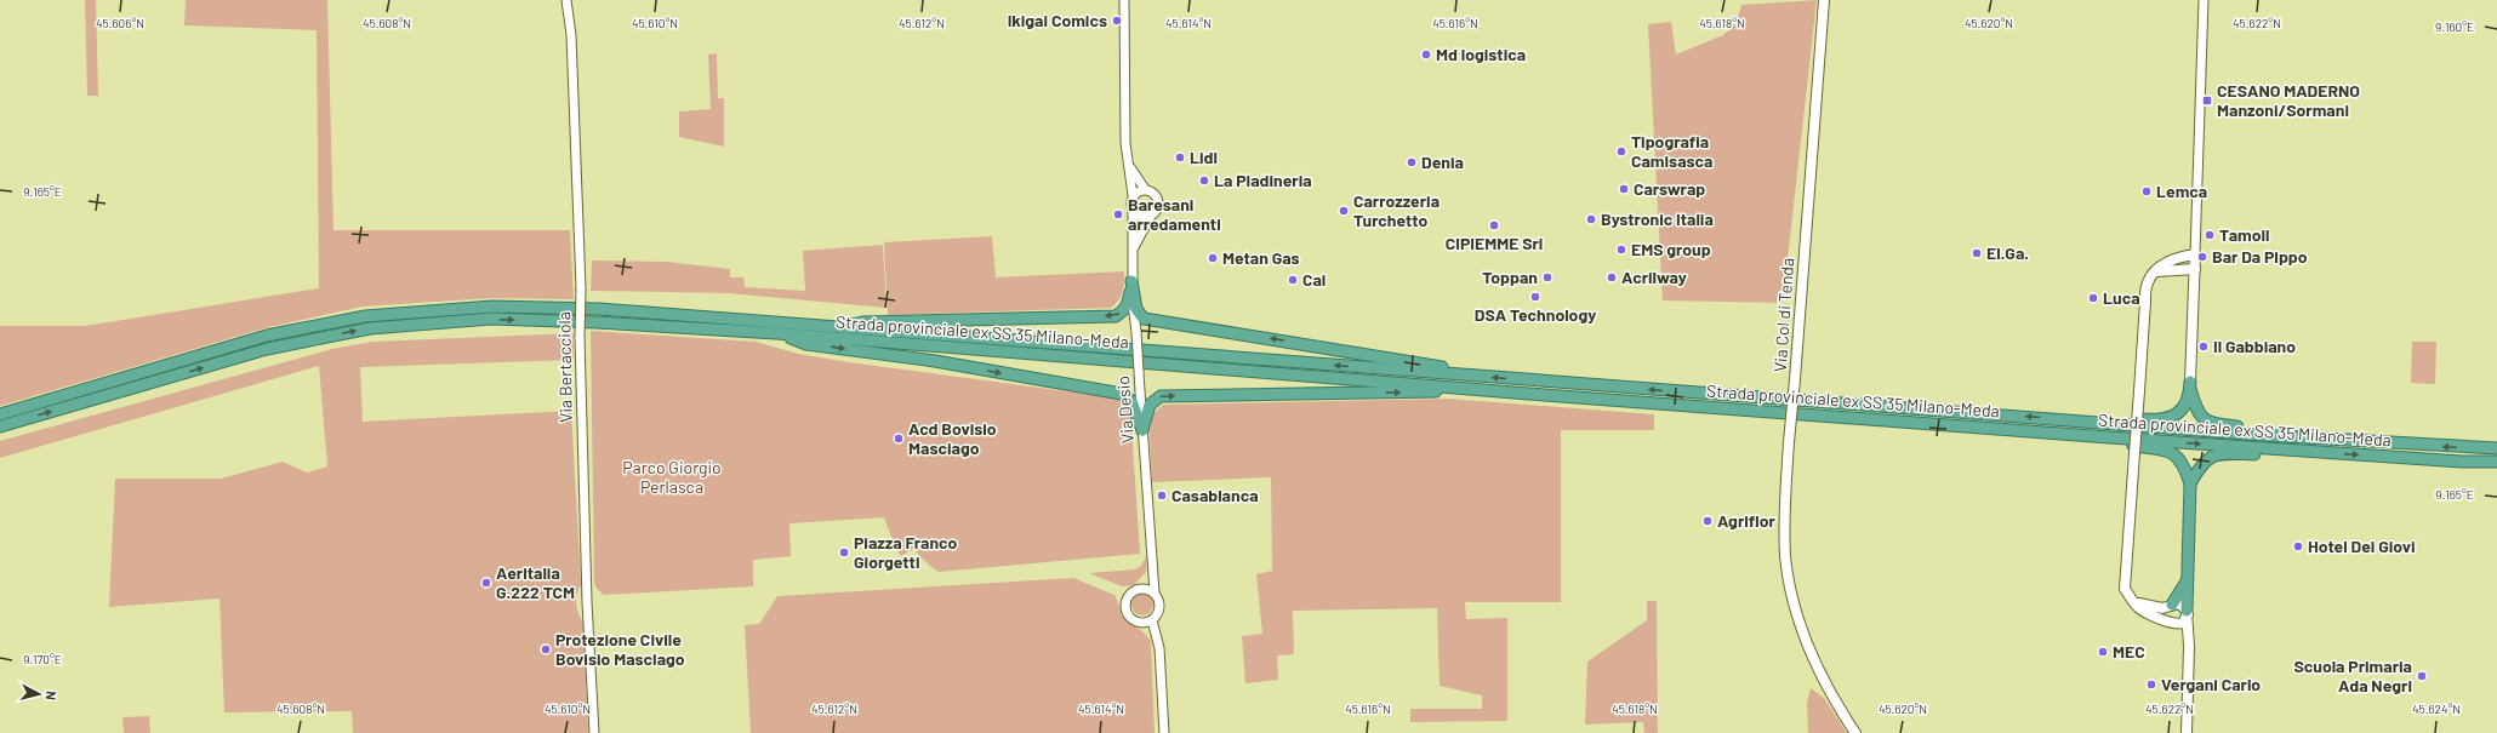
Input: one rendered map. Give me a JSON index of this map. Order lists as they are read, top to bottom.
{
  "streets": {
    "highway": ["Strada provinciale ex SS 35 Milano-Meda"],
    "main road": ["Via Col di Tenda"],
    "street": ["Via Bertacciola", "Via Desio"]
  },
  "parks": ["Parco Giorgio Perlasca"],
  "places": {
    "other": [
      "Ikigai Comics",
      "Md logistica",
      "Tipografia Camisasca",
      "Lidl",
      "Denia",
      "La Piadineria",
      "Carswrap",
      "Lemca",
      "Carrozzeria Turchetto",
      "Baresani arredamenti",
      "Bystronic Italia",
      "CIPIEMME Srl",
      "Tamoil",
      "EMS group",
      "El.Ga.",
      "Bar Da Pippo",
      "Metan Gas",
      "Toppan",
      "Acrilway",
      "Cai",
      "DSA Technology",
      "Luca",
      "Il Gabbiano",
      "Acd Bovisio Masciago",
      "Casablanca",
      "Agriflor",
      "Hotel Dei Giovi",
      "Piazza Franco Giorgetti",
      "Aeritalia G.222 TCM",
      "Protezione Civile Bovisio Masciago",
      "MEC",
      "Scuola Primaria Ada Negri",
      "Vergani Carlo"
    ],
    "transit": ["CESANO MADERNO Manzoni/Sormani"]
  },
  "north": "right",
  "coordinates": [
    "45.606°N",
    "45.608°N",
    "45.610°N",
    "45.612°N",
    "45.614°N",
    "45.616°N",
    "45.618°N",
    "45.620°N",
    "45.622°N",
    "9.160°E",
    "9.165°E",
    "9.170°E",
    "45.624°N"
  ]
}
